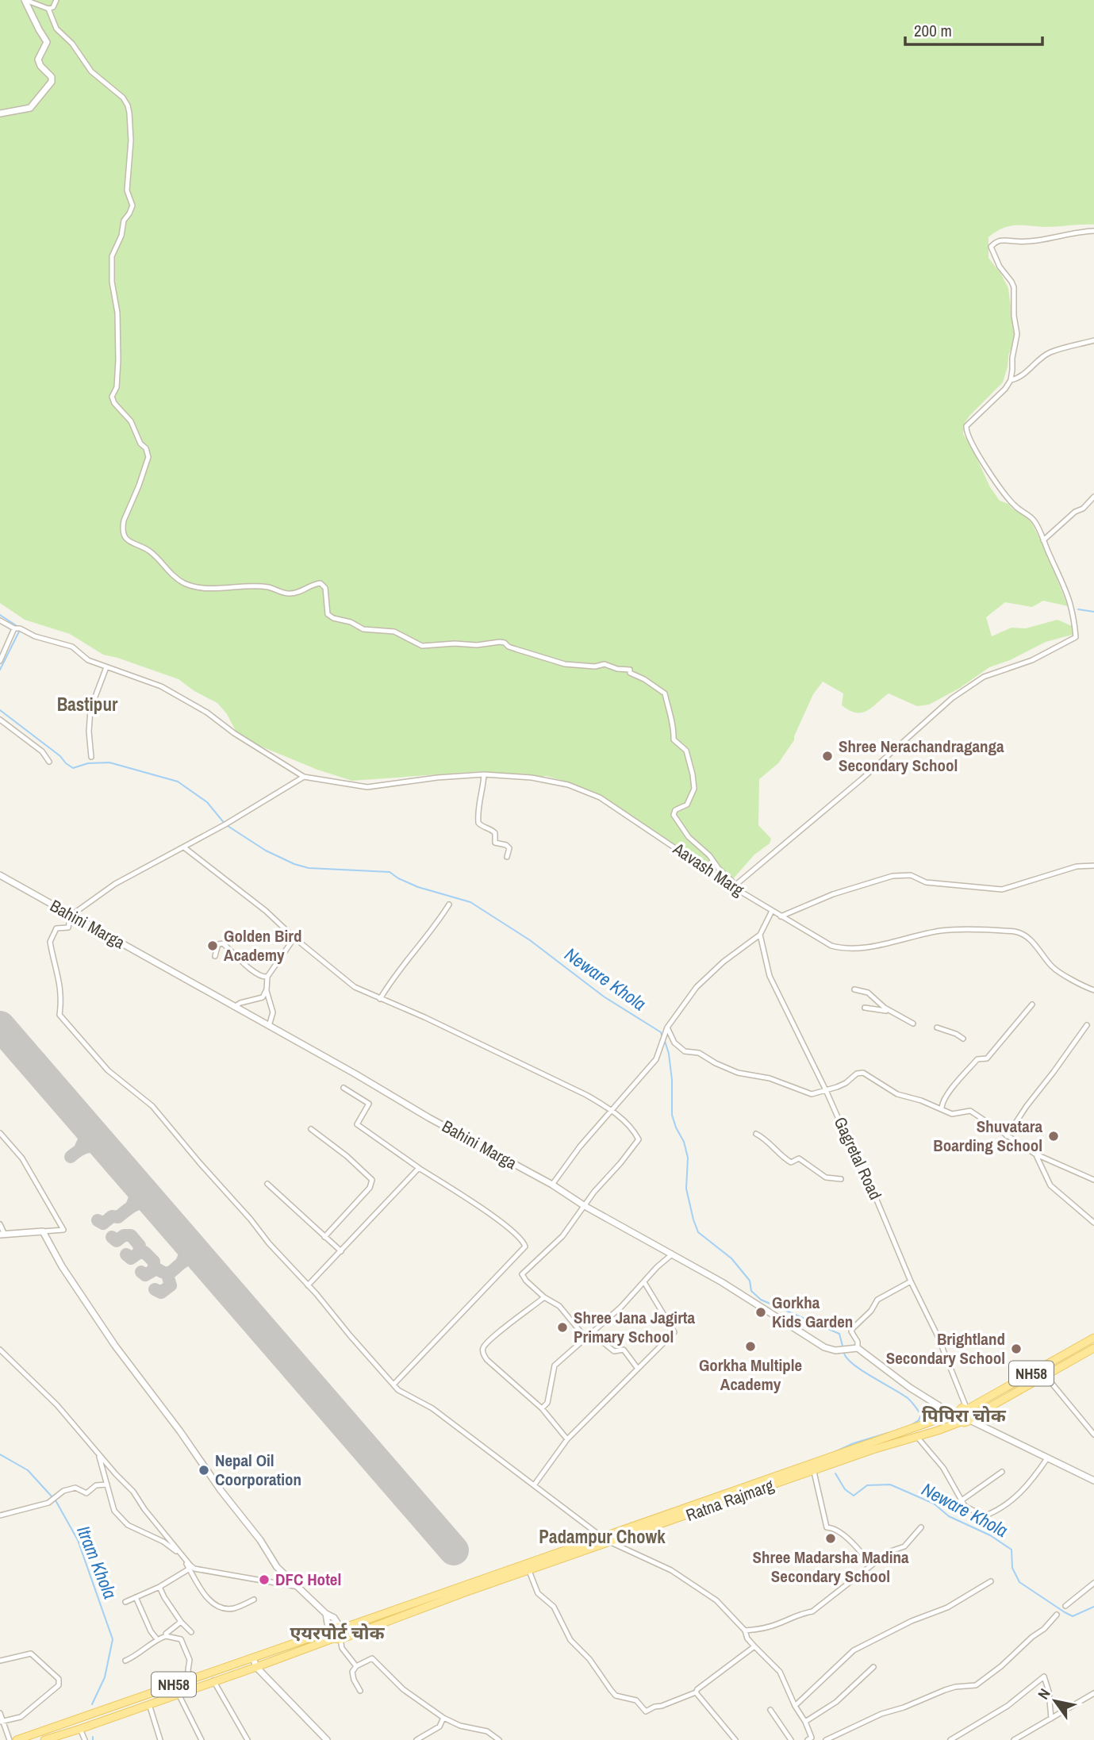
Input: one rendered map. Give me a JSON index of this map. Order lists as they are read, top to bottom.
{
  "streets": {
    "main road": ["NH58", "Ratna Rajmarg"],
    "street": ["Aavash Marg", "Bahini Marga", "Gagretal Road"]
  },
  "crossings": [
    ["Gagretal Road", "Ratna Rajmarg"]
  ],
  "districts": [
    "Bastipur",
    "पिपिरा चोक",
    "Padampur Chowk",
    "एयरपोर्ट चोक"
  ],
  "water": ["Neware Khola", "Itram Khola"],
  "places": [
    "Shree Nerachandraganga Secondary School",
    "Golden Bird Academy",
    "Shuvatara Boarding School",
    "Gorkha Kids Garden",
    "Shree Jana Jagirta Primary School",
    "Gorkha Multiple Academy",
    "Brightland Secondary School",
    "Nepal Oil Coorporation",
    "Shree Madarsha Madina Secondary School",
    "DFC Hotel"
  ],
  "scale_bar": "200 m",
  "north": "top left"
}
